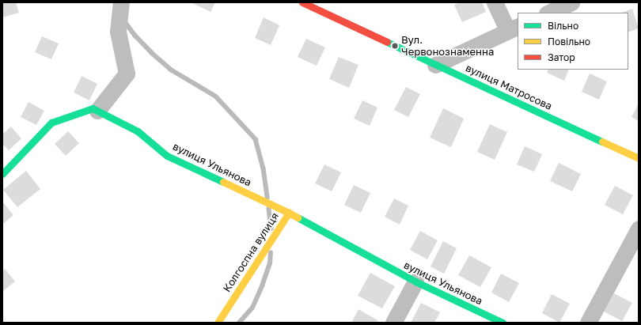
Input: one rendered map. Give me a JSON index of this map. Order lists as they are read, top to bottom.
{
  "streets": {
    "street": ["вулиця Матросова", "вулиця Ульянова", "Колгоспна вулиця"]
  },
  "crossings": [
    ["вулиця Ульянова", "Колгоспна вулиця"]
  ],
  "places": ["Вул. Червонознаменна"],
  "legend": ["Вільно", "Повільно", "Затор"]
}
